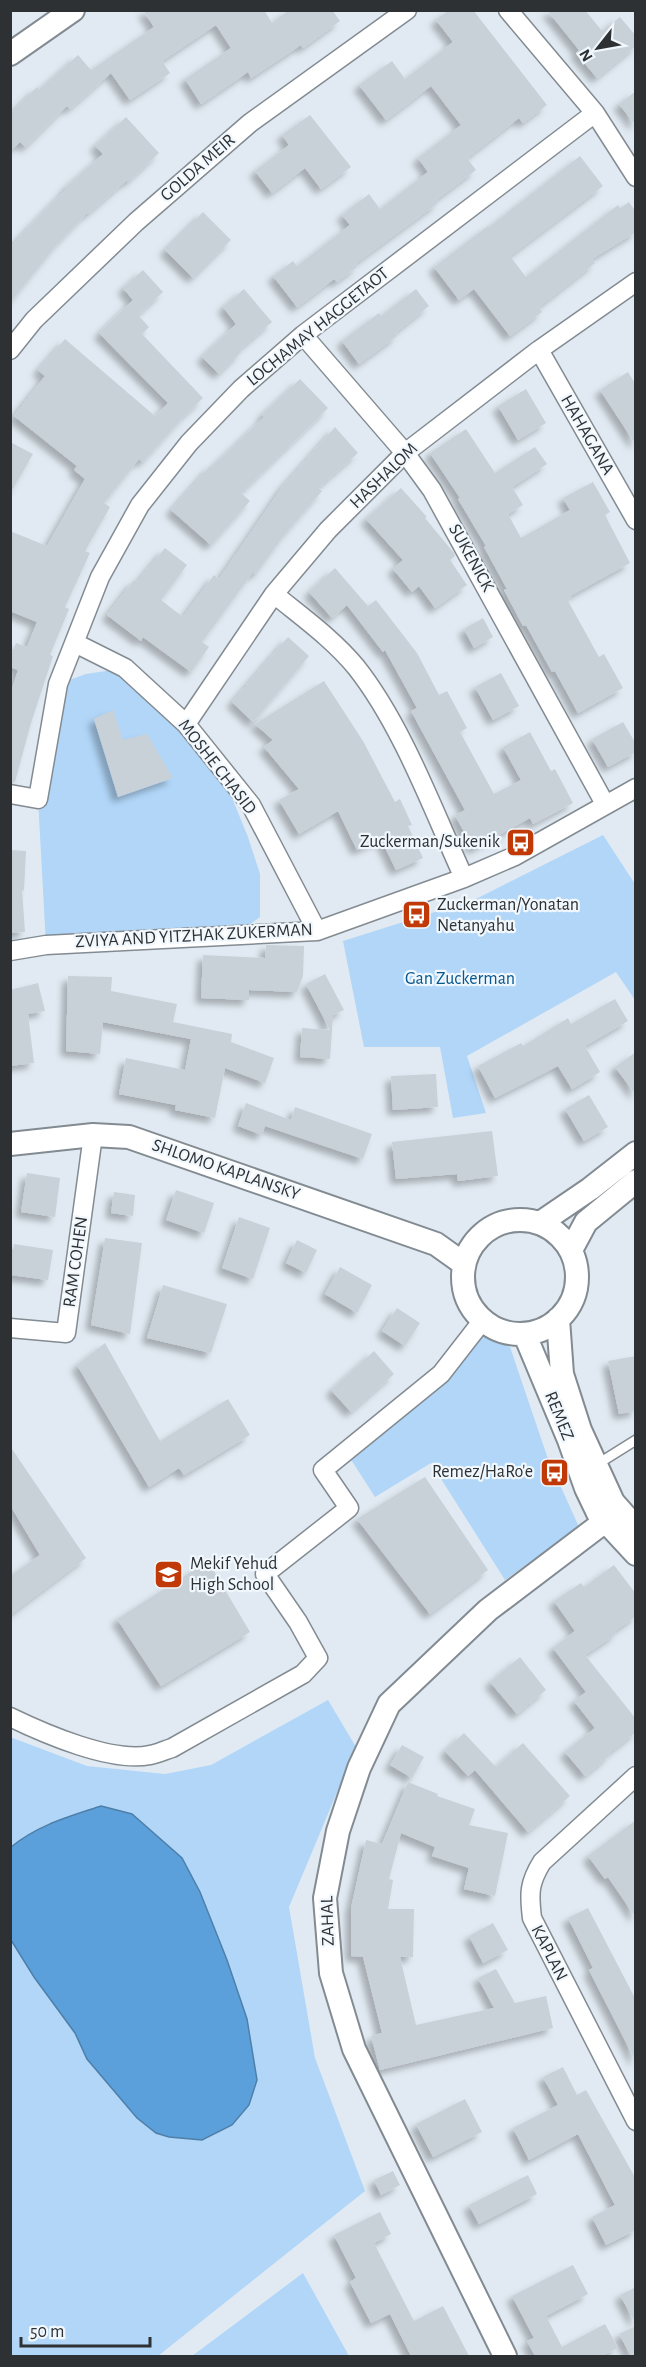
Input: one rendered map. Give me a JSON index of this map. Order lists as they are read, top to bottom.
{
  "streets": {
    "street": [
      "GOLDA MEIR",
      "LOCHAMAY HAGGETAOT",
      "HAHAGANA",
      "HASHALOM",
      "SUKENICK",
      "MOSHE CHASID",
      "ZVIYA AND YITZHAK ZUKERMAN",
      "SHLOMO KAPLANSKY",
      "RAM COHEN",
      "REMEZ",
      "ZAHAL",
      "KAPLAN"
    ]
  },
  "crossings": [
    ["LOCHAMAY HAGGETAOT", "SUKENICK"],
    ["LOCHAMAY HAGGETAOT", "MOSHE CHASID"],
    ["HAHAGANA", "HASHALOM"],
    ["HASHALOM", "SUKENICK"],
    ["HASHALOM", "MOSHE CHASID"],
    ["SUKENICK", "ZVIYA AND YITZHAK ZUKERMAN"],
    ["MOSHE CHASID", "ZVIYA AND YITZHAK ZUKERMAN"],
    ["SHLOMO KAPLANSKY", "RAM COHEN"],
    ["REMEZ", "ZAHAL"]
  ],
  "parks": ["Gan Zuckerman"],
  "places": {
    "bus stop": ["Zuckerman/Sukenik", "Zuckerman/Yonatan Netanyahu", "Remez/HaRo'e"],
    "school or university": ["Mekif Yehud High School"]
  },
  "scale_bar": "50 m",
  "north": "bottom left"
}
